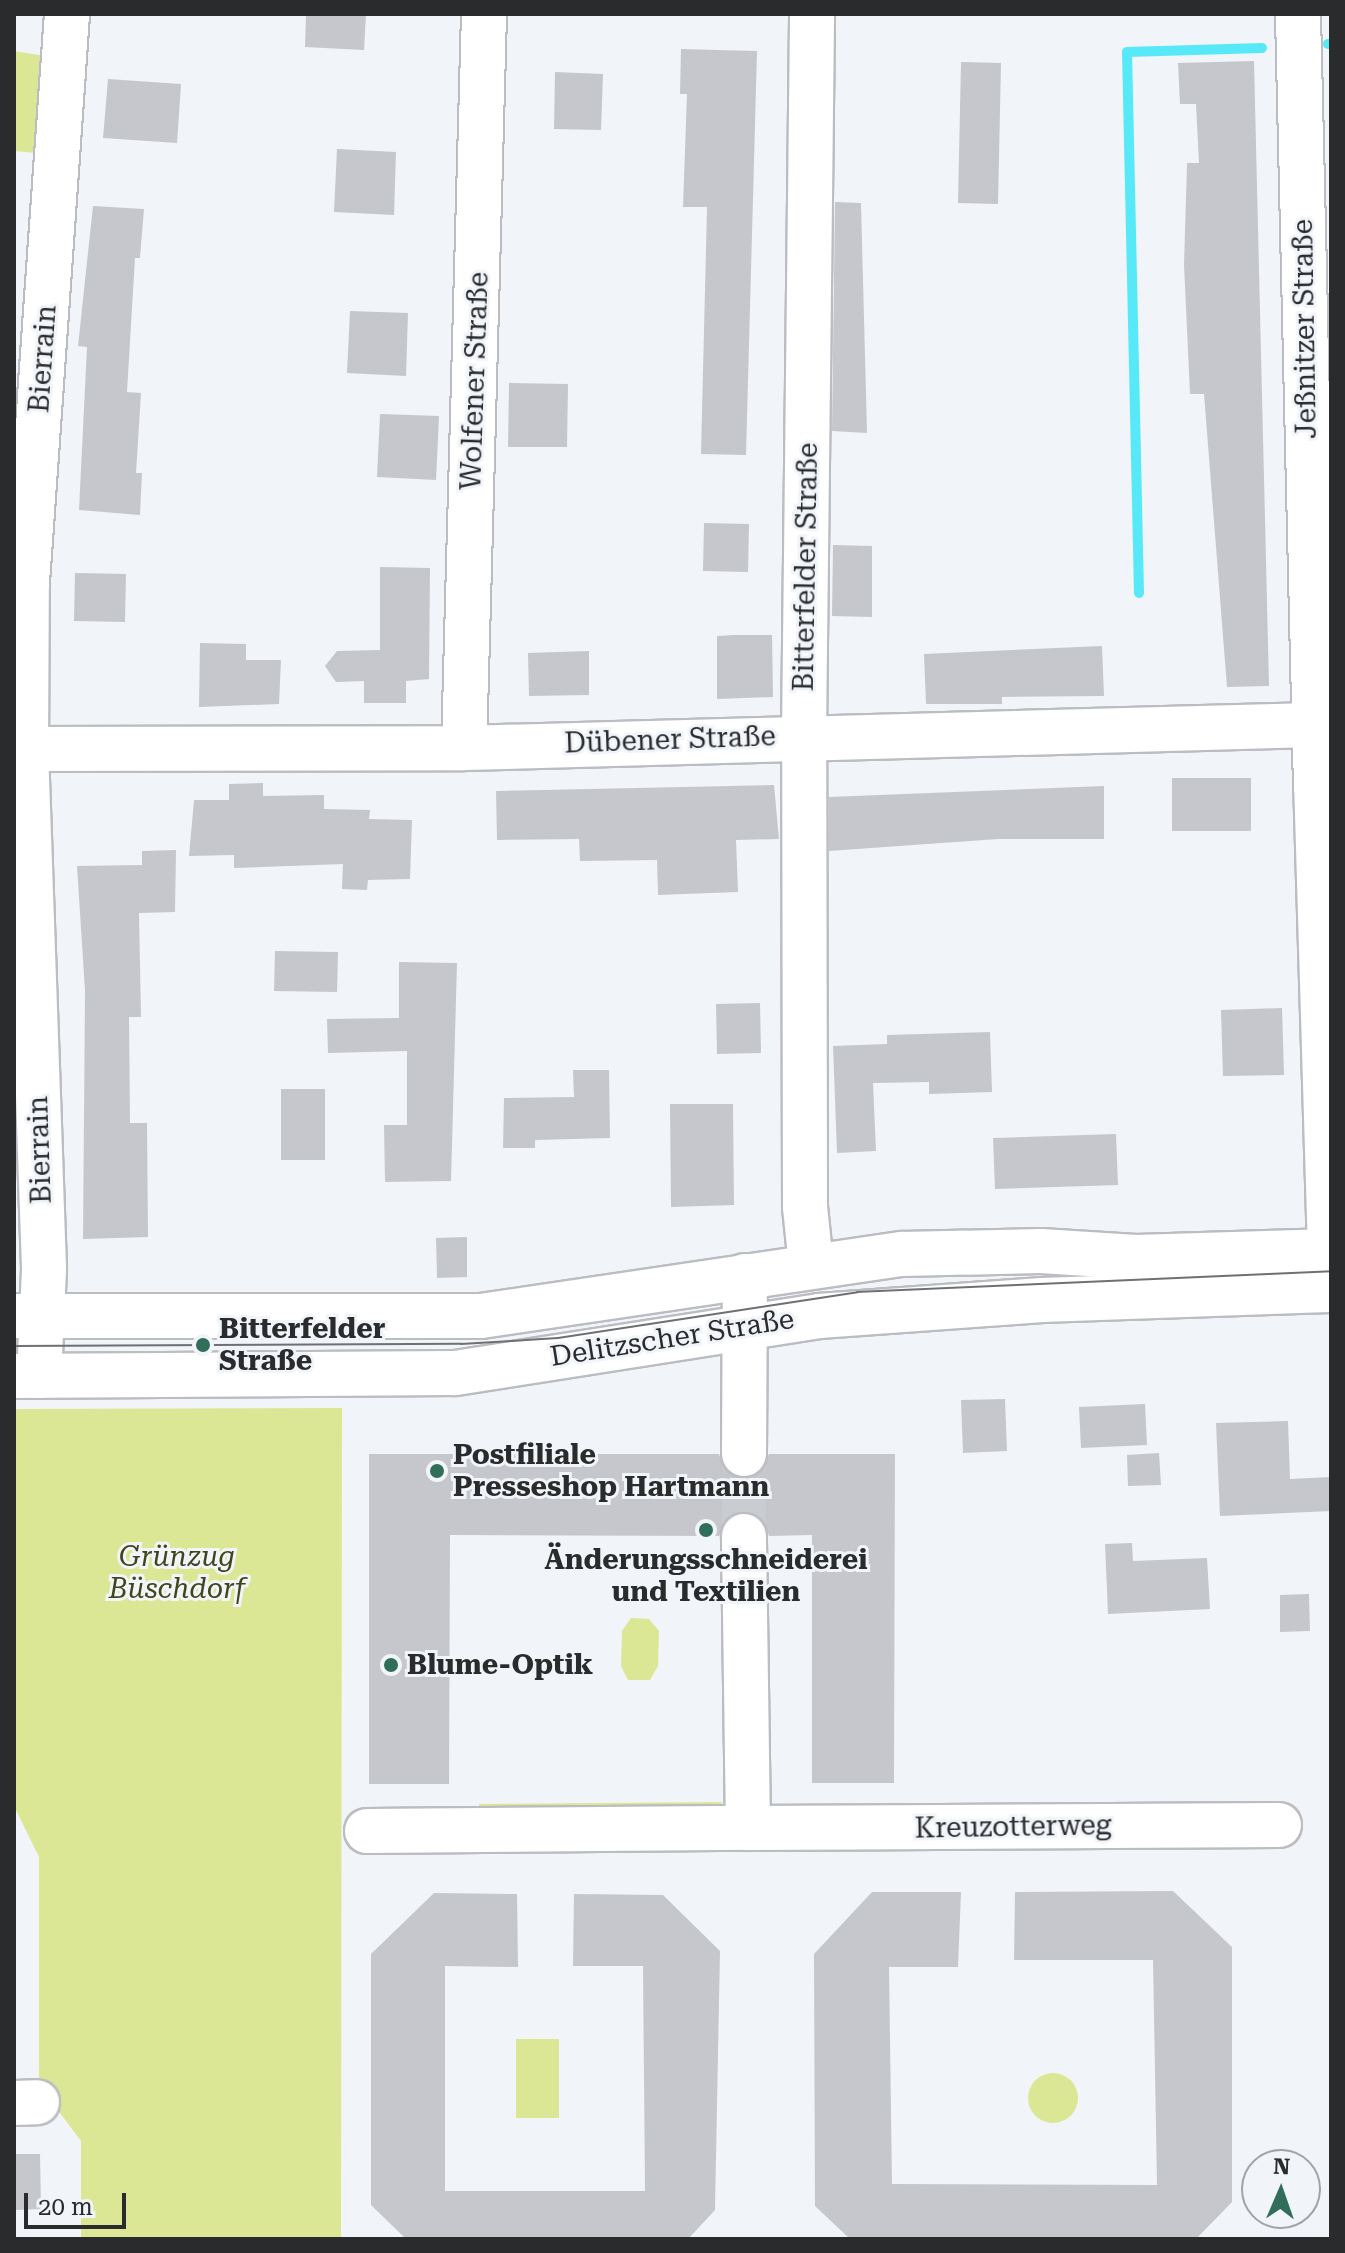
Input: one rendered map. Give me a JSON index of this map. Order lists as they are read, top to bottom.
{
  "streets": {
    "street": [
      "Jeßnitzer Straße",
      "Bierrain",
      "Wolfener Straße",
      "Bitterfelder Straße",
      "Dübener Straße",
      "Delitzscher Straße",
      "Kreuzotterweg"
    ]
  },
  "crossings": [
    ["Jeßnitzer Straße", "Dübener Straße"],
    ["Jeßnitzer Straße", "Delitzscher Straße"],
    ["Bierrain", "Dübener Straße"],
    ["Bierrain", "Delitzscher Straße"],
    ["Wolfener Straße", "Dübener Straße"],
    ["Bitterfelder Straße", "Dübener Straße"],
    ["Bitterfelder Straße", "Delitzscher Straße"]
  ],
  "parks": ["Grünzug Büschdorf"],
  "places": [
    "Bitterfelder Straße",
    "Postfiliale Presseshop Hartmann",
    "Änderungsschneiderei und Textilien",
    "Blume-Optik"
  ],
  "scale_bar": "20 m",
  "north": "top"
}
